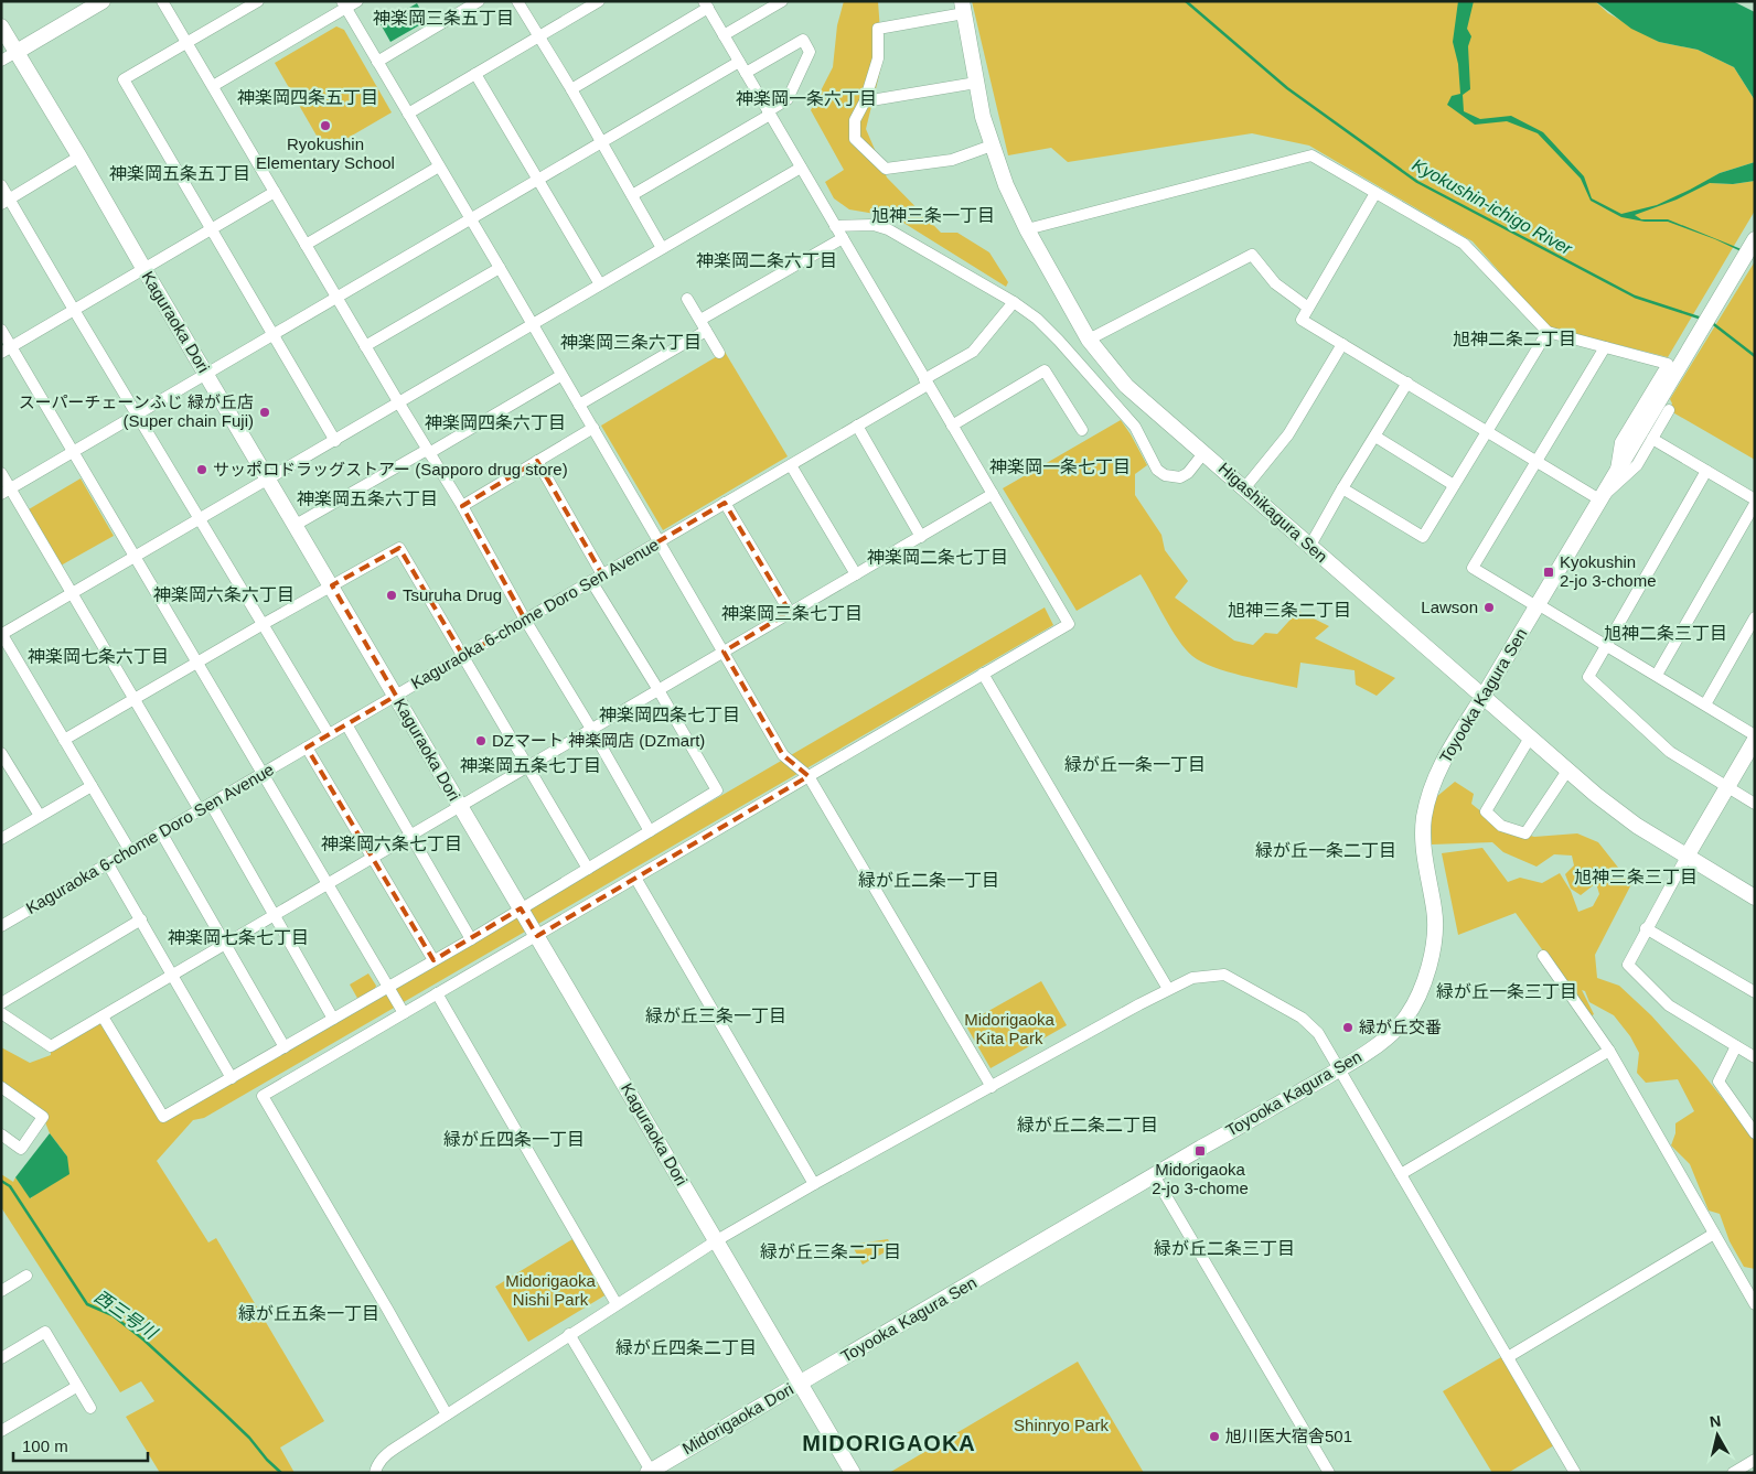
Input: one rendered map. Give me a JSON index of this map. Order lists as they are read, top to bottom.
{
  "streets": {
    "street": [
      "Kaguraoka Dori",
      "Higashikagura Sen",
      "Kaguraoka 6-chome Doro Sen Avenue",
      "Toyooka Kagura Sen",
      "Midorigaoka Dori"
    ]
  },
  "crossings": [
    ["Kaguraoka Dori", "Kaguraoka 6-chome Doro Sen Avenue"],
    ["Kaguraoka Dori", "Toyooka Kagura Sen"],
    ["Kaguraoka Dori", "Midorigaoka Dori"],
    ["Higashikagura Sen", "Toyooka Kagura Sen"],
    ["Toyooka Kagura Sen", "Midorigaoka Dori"]
  ],
  "districts": [
    "神楽岡三条五丁目",
    "神楽岡四条五丁目",
    "神楽岡一条六丁目",
    "神楽岡五条五丁目",
    "旭神三条一丁目",
    "神楽岡二条六丁目",
    "旭神二条二丁目",
    "神楽岡三条六丁目",
    "神楽岡四条六丁目",
    "神楽岡一条七丁目",
    "神楽岡五条六丁目",
    "神楽岡二条七丁目",
    "神楽岡六条六丁目",
    "旭神三条二丁目",
    "神楽岡三条七丁目",
    "旭神二条三丁目",
    "神楽岡七条六丁目",
    "神楽岡四条七丁目",
    "緑が丘一条一丁目",
    "神楽岡五条七丁目",
    "神楽岡六条七丁目",
    "緑が丘一条二丁目",
    "旭神三条三丁目",
    "緑が丘二条一丁目",
    "神楽岡七条七丁目",
    "緑が丘一条三丁目",
    "緑が丘三条一丁目",
    "緑が丘二条二丁目",
    "緑が丘四条一丁目",
    "緑が丘二条三丁目",
    "緑が丘三条二丁目",
    "緑が丘五条一丁目",
    "緑が丘四条二丁目",
    "MIDORIGAOKA"
  ],
  "water": ["Kyokushin-ichigo River", "西三号川"],
  "parks": ["Midorigaoka Kita Park", "Midorigaoka Nishi Park", "Shinryo Park"],
  "places": {
    "other": [
      "Ryokushin Elementary School",
      "スーパーチェーンふじ 緑が丘店 (Super chain Fuji)",
      "サッポロドラッグストアー (Sapporo drug store)",
      "Tsuruha Drug",
      "Lawson",
      "DZマート 神楽岡店 (DZmart)",
      "緑が丘交番",
      "旭川医大宿舎501"
    ],
    "transit": ["Kyokushin 2-jo 3-chome", "Midorigaoka 2-jo 3-chome"]
  },
  "scale_bar": "100 m",
  "north": "top"
}
